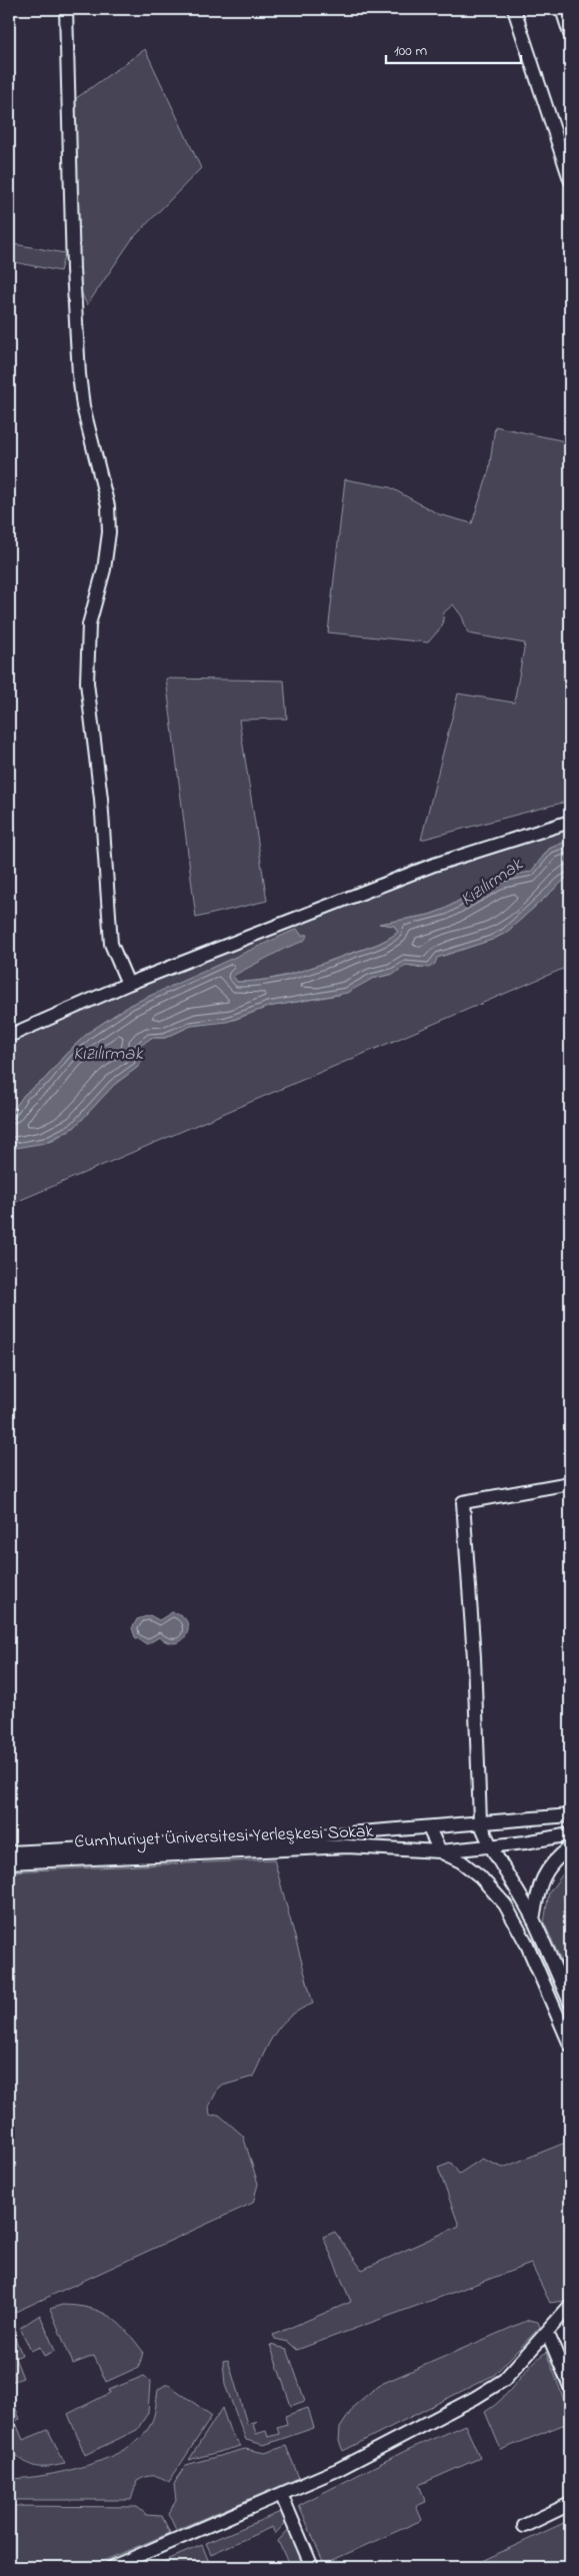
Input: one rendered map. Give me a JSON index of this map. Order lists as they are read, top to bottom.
{
  "streets": {
    "street": ["Cumhuriyet Üniversitesi Yerleşkesi Sokak"]
  },
  "water": ["Kızılırmak"],
  "scale_bar": "100 m"
}
